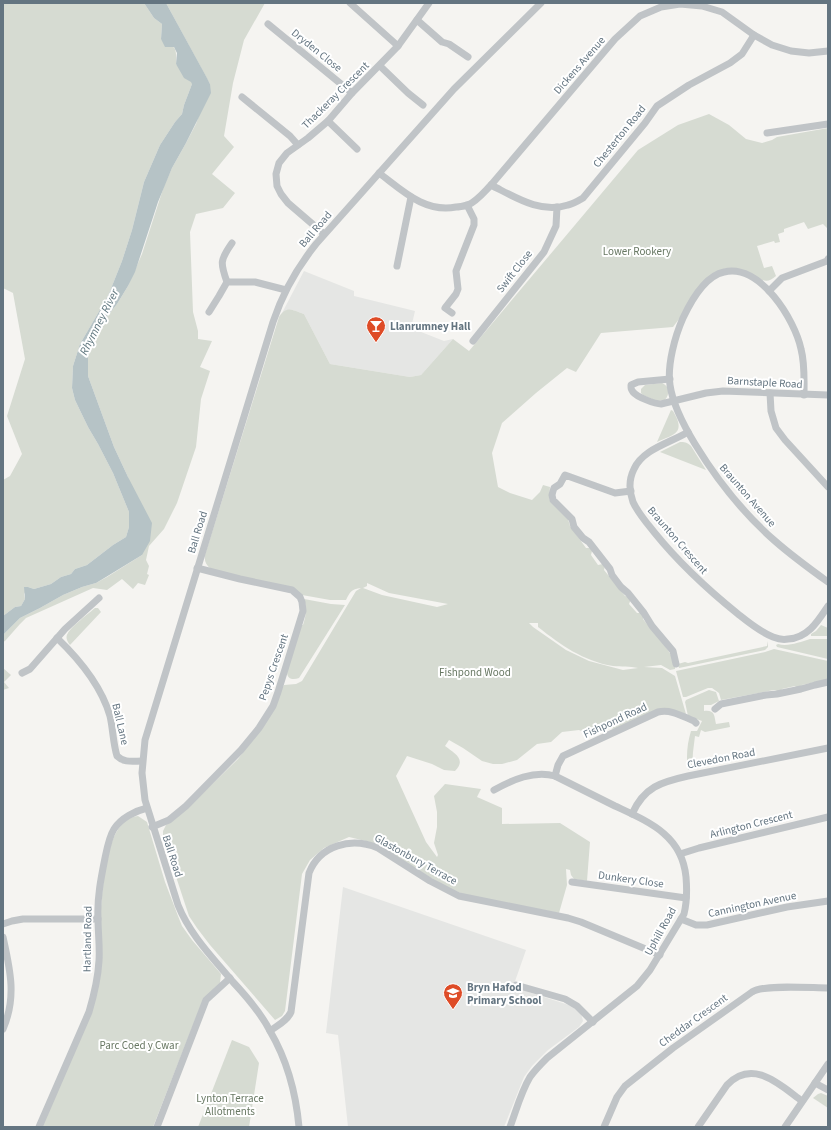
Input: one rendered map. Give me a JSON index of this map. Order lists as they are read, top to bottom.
{
  "streets": {
    "street": [
      "Dryden Close",
      "Dickens Avenue",
      "Thackeray Crescent",
      "Chesterton Road",
      "Ball Road",
      "Swift Close",
      "Barnstaple Road",
      "Braunton Avenue",
      "Braunton Crescent",
      "Pepys Crescent",
      "Fishpond Road",
      "Ball Lane",
      "Clevedon Road",
      "Arlington Crescent",
      "Glastonbury Terrace",
      "Dunkery Close",
      "Cannington Avenue",
      "Uphill Road",
      "Hartland Road",
      "Cheddar Crescent"
    ]
  },
  "crossings": [
    ["Dryden Close", "Thackeray Crescent"],
    ["Dickens Avenue", "Chesterton Road"],
    ["Dickens Avenue", "Ball Road"],
    ["Thackeray Crescent", "Ball Road"],
    ["Chesterton Road", "Swift Close"],
    ["Ball Road", "Pepys Crescent"],
    ["Ball Road", "Ball Lane"],
    ["Ball Road", "Glastonbury Terrace"],
    ["Ball Road", "Hartland Road"],
    ["Barnstaple Road", "Braunton Avenue"],
    ["Braunton Avenue", "Braunton Crescent"],
    ["Fishpond Road", "Uphill Road"],
    ["Clevedon Road", "Uphill Road"],
    ["Arlington Crescent", "Uphill Road"],
    ["Glastonbury Terrace", "Uphill Road"],
    ["Dunkery Close", "Uphill Road"],
    ["Cannington Avenue", "Uphill Road"]
  ],
  "water": ["Rhymney River"],
  "parks": [
    "Lower Rookery",
    "Fishpond Wood",
    "Parc Coed y Cwar",
    "Lynton Terrace Allotments"
  ],
  "places": {
    "bar": ["Llanrumney Hall"],
    "school or university": ["Bryn Hafod Primary School"]
  }
}
